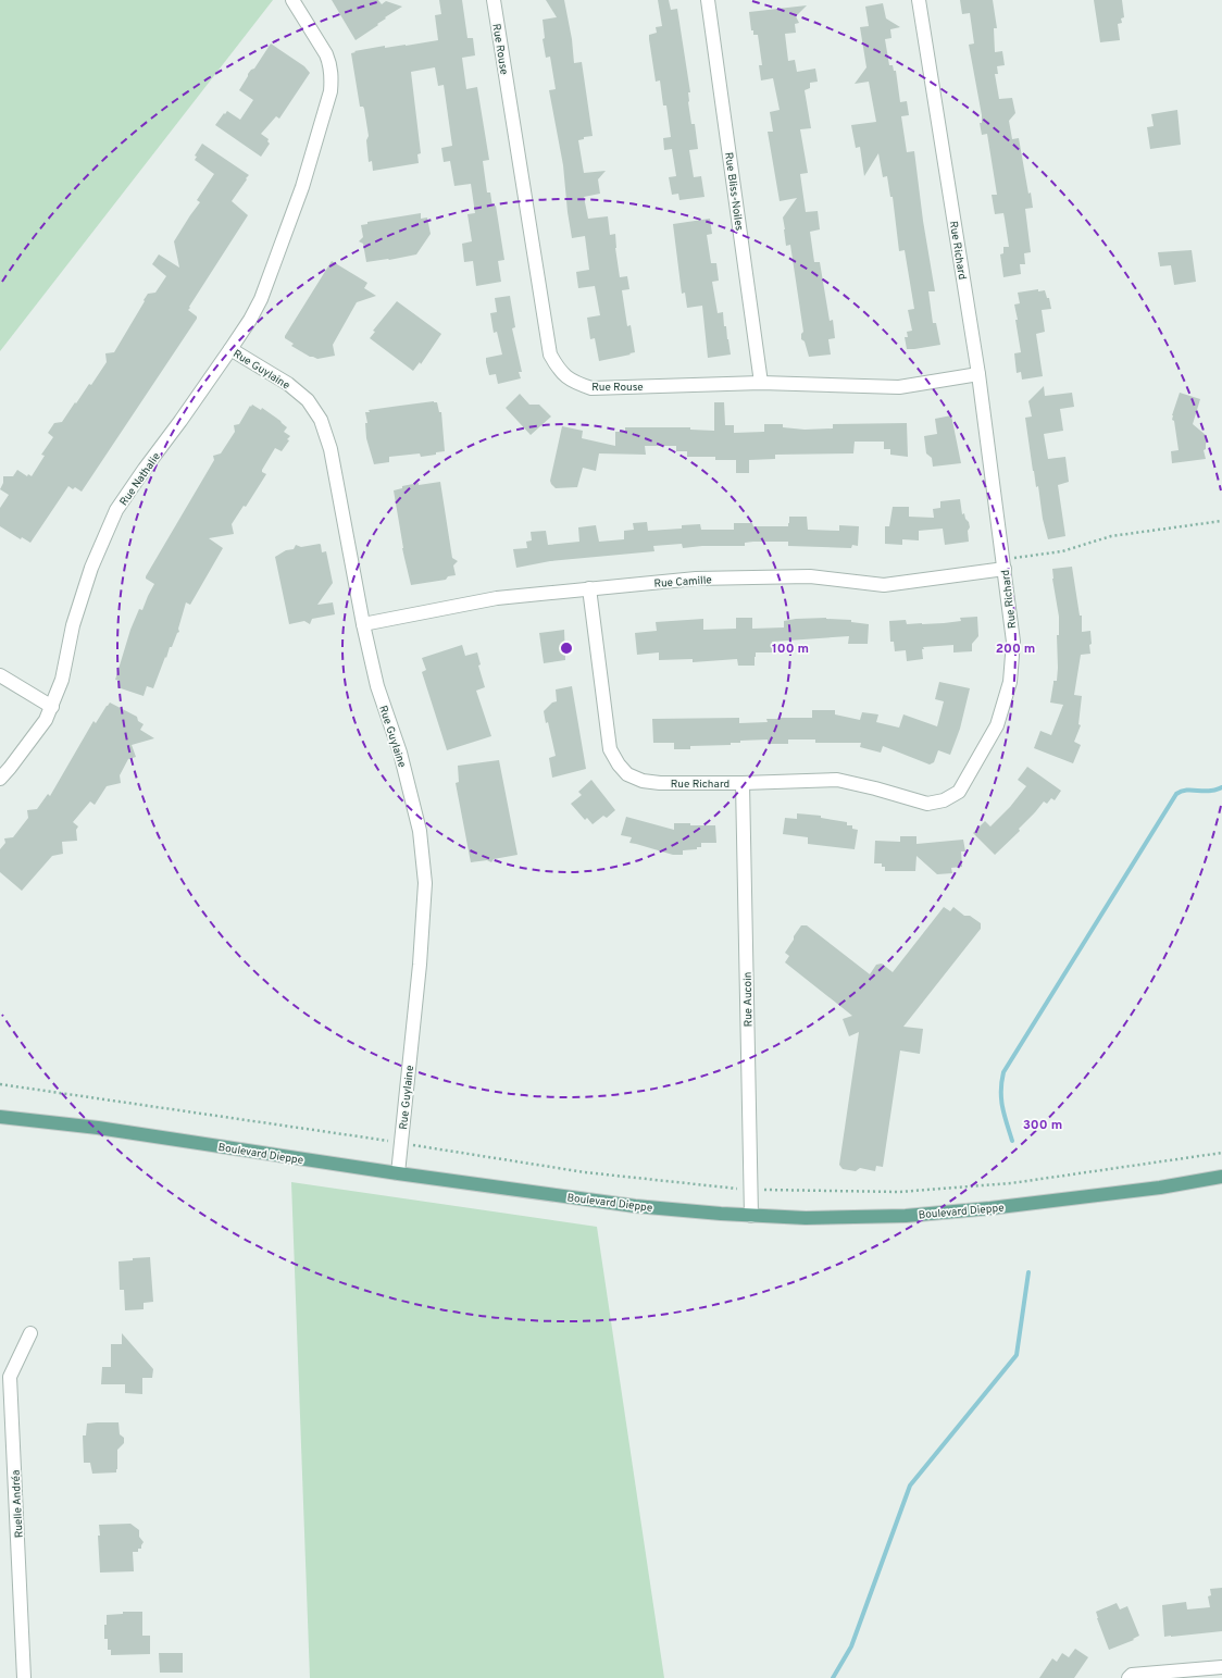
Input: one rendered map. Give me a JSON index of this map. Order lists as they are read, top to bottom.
{
  "streets": {
    "main road": ["Boulevard Dieppe"],
    "street": [
      "Rue Rouse",
      "Rue Bliss-Noiles",
      "Rue Richard",
      "Rue Guylaine",
      "Rue Nathalie",
      "Rue Camille",
      "Rue Aucoin",
      "Ruelle Andréa"
    ]
  },
  "crossings": [
    ["Rue Rouse", "Rue Bliss-Noiles"],
    ["Rue Rouse", "Rue Richard"],
    ["Rue Richard", "Rue Camille"],
    ["Rue Richard", "Rue Aucoin"],
    ["Rue Guylaine", "Rue Nathalie"],
    ["Rue Guylaine", "Rue Camille"],
    ["Rue Guylaine", "Boulevard Dieppe"],
    ["Rue Aucoin", "Boulevard Dieppe"]
  ],
  "rings": ["100 m", "200 m", "300 m"]
}
